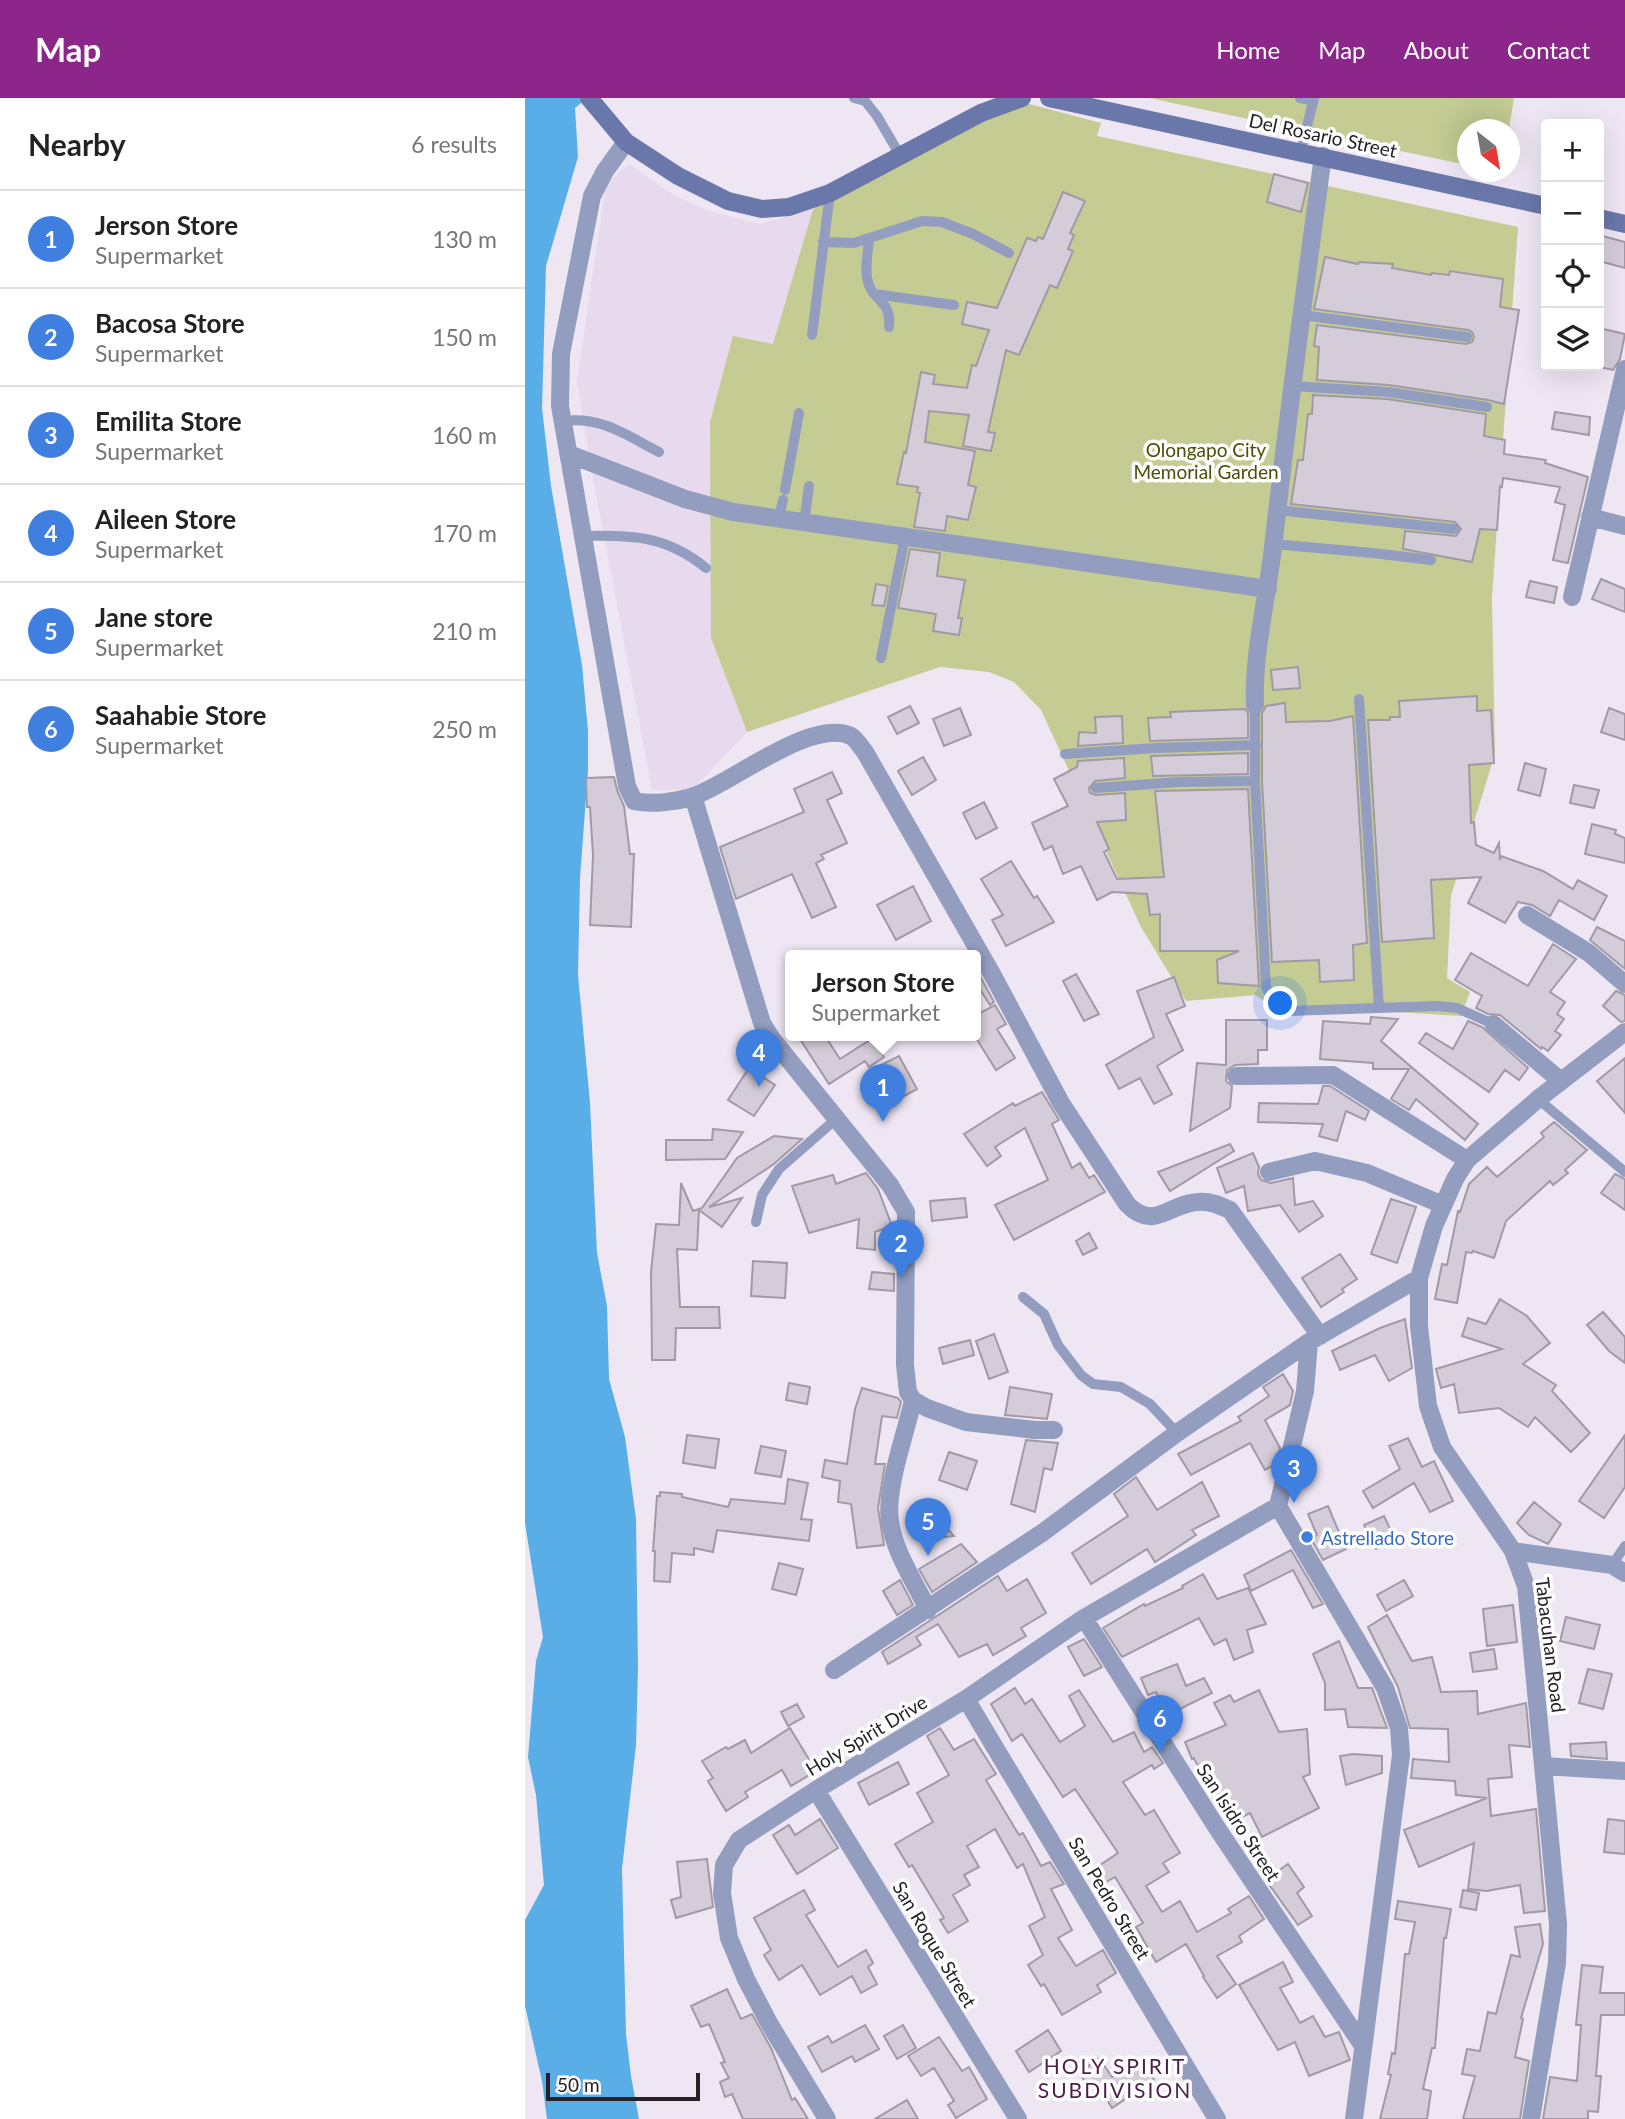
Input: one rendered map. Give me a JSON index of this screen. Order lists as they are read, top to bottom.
{
  "streets": {
    "main road": ["Del Rosario Street"],
    "street": [
      "Tabacuhan Road",
      "Holy Spirit Drive",
      "San Isidro Street",
      "San Pedro Street",
      "San Roque Street"
    ]
  },
  "crossings": [
    ["Holy Spirit Drive", "San Isidro Street"],
    ["Holy Spirit Drive", "San Pedro Street"],
    ["Holy Spirit Drive", "San Roque Street"]
  ],
  "districts": ["HOLY SPIRIT SUBDIVISION"],
  "parks": ["Olongapo City Memorial Garden"],
  "places": ["Astrellado Store"],
  "scale_bar": "50 m",
  "north": "bottom right",
  "page": {
    "header": "Map",
    "nav": [
      "Home",
      "Map",
      "About",
      "Contact"
    ],
    "heading": ["Nearby", "6 results"],
    "map_buttons": ["+", "−"],
    "list": [
      {
        "mark": "1",
        "name": "Jerson Store",
        "note": "Supermarket",
        "value": "130 m"
      },
      {
        "mark": "2",
        "name": "Bacosa Store",
        "note": "Supermarket",
        "value": "150 m"
      },
      {
        "mark": "3",
        "name": "Emilita Store",
        "note": "Supermarket",
        "value": "160 m"
      },
      {
        "mark": "4",
        "name": "Aileen Store",
        "note": "Supermarket",
        "value": "170 m"
      },
      {
        "mark": "5",
        "name": "Jane store",
        "note": "Supermarket",
        "value": "210 m"
      },
      {
        "mark": "6",
        "name": "Saahabie Store",
        "note": "Supermarket",
        "value": "250 m"
      }
    ],
    "popup": ["Jerson Store", "Supermarket"],
    "pins": [
      "4",
      "1",
      "2",
      "3",
      "5",
      "6"
    ],
    "scale": "50 m"
  }
}
